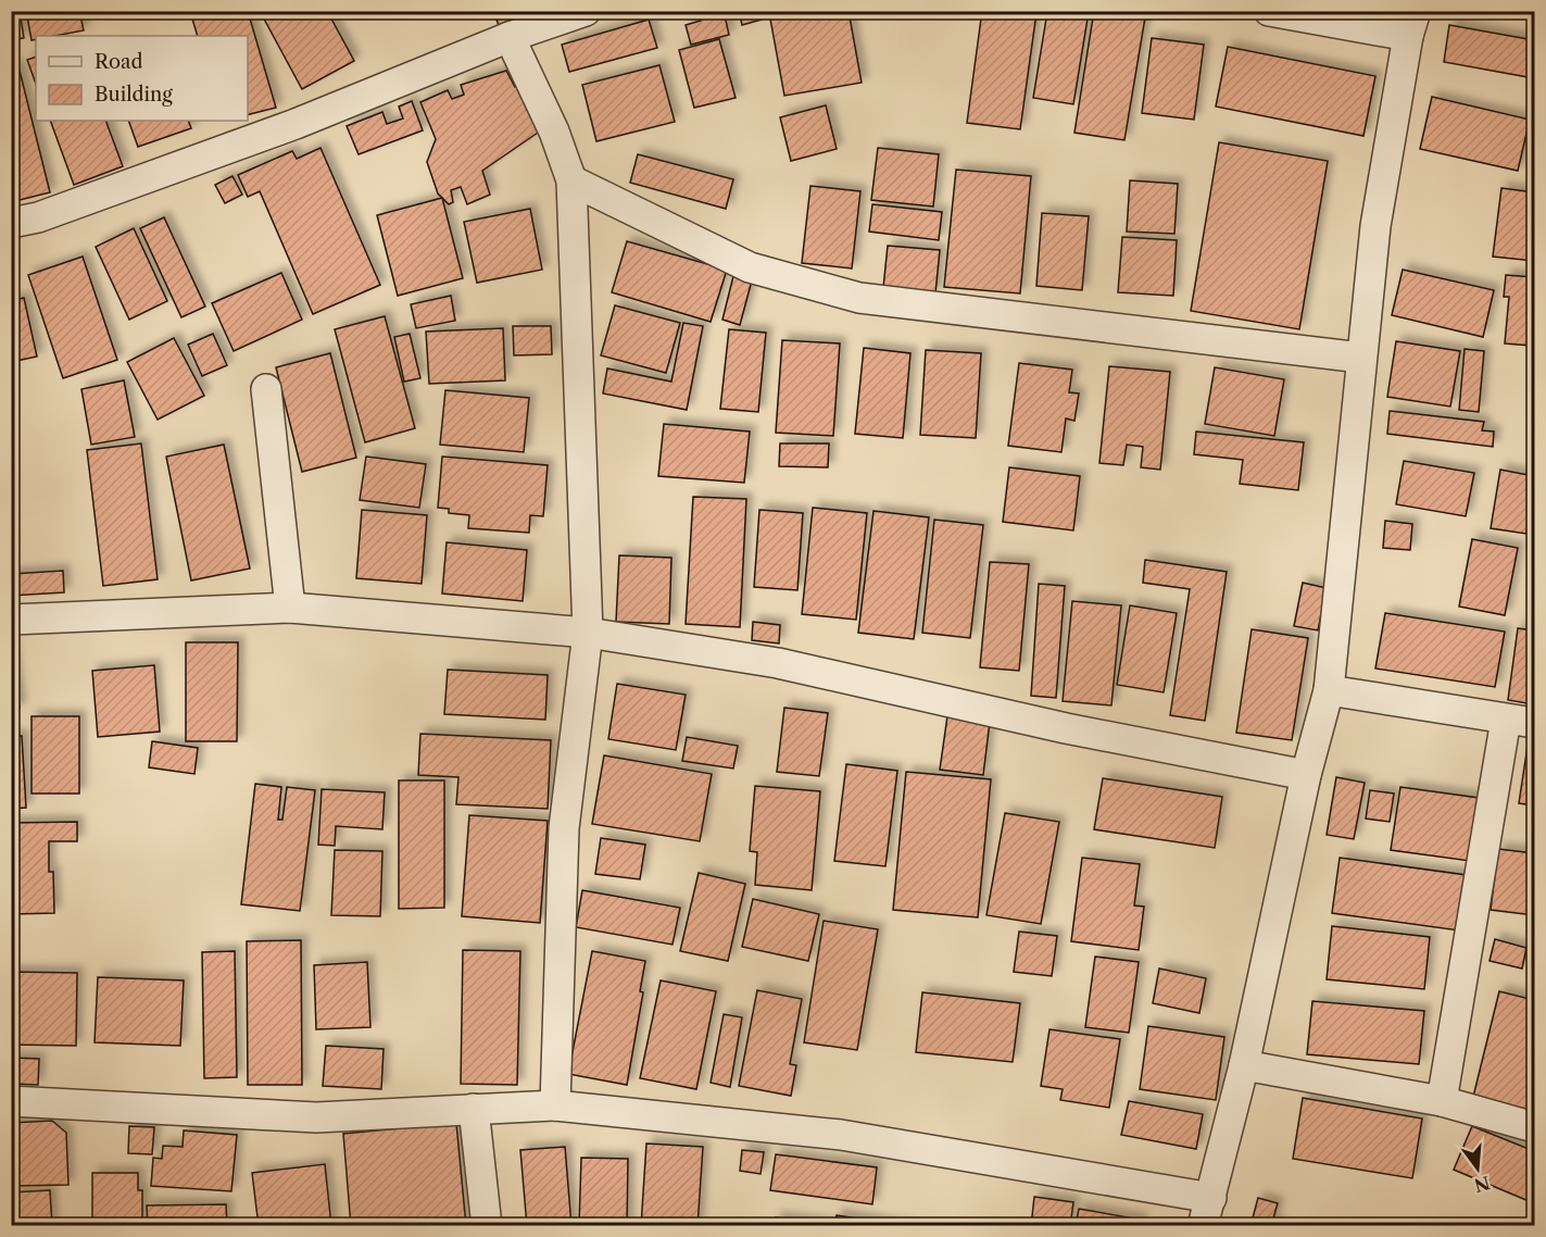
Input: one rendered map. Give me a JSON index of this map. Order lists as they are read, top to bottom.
{
  "legend": ["Road", "Building"],
  "north": "bottom"
}
